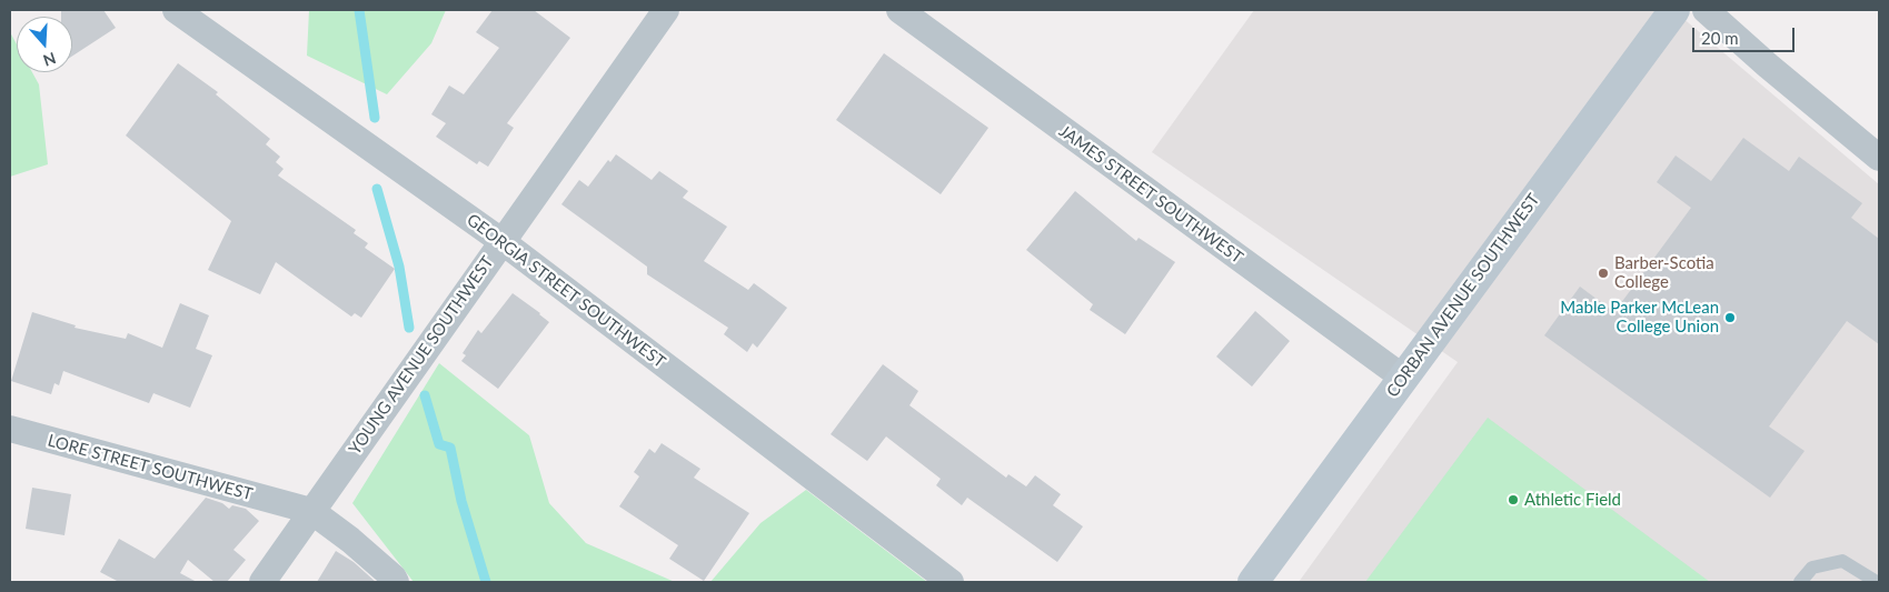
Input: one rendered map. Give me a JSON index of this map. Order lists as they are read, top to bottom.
{
  "streets": {
    "street": [
      "JAMES STREET SOUTHWEST",
      "GEORGIA STREET SOUTHWEST",
      "CORBAN AVENUE SOUTHWEST",
      "YOUNG AVENUE SOUTHWEST",
      "LORE STREET SOUTHWEST"
    ]
  },
  "crossings": [
    ["JAMES STREET SOUTHWEST", "CORBAN AVENUE SOUTHWEST"],
    ["GEORGIA STREET SOUTHWEST", "YOUNG AVENUE SOUTHWEST"],
    ["YOUNG AVENUE SOUTHWEST", "LORE STREET SOUTHWEST"]
  ],
  "places": ["Barber-Scotia College", "Mable Parker McLean College Union", "Athletic Field"],
  "scale_bar": "20 m",
  "north": "bottom"
}
